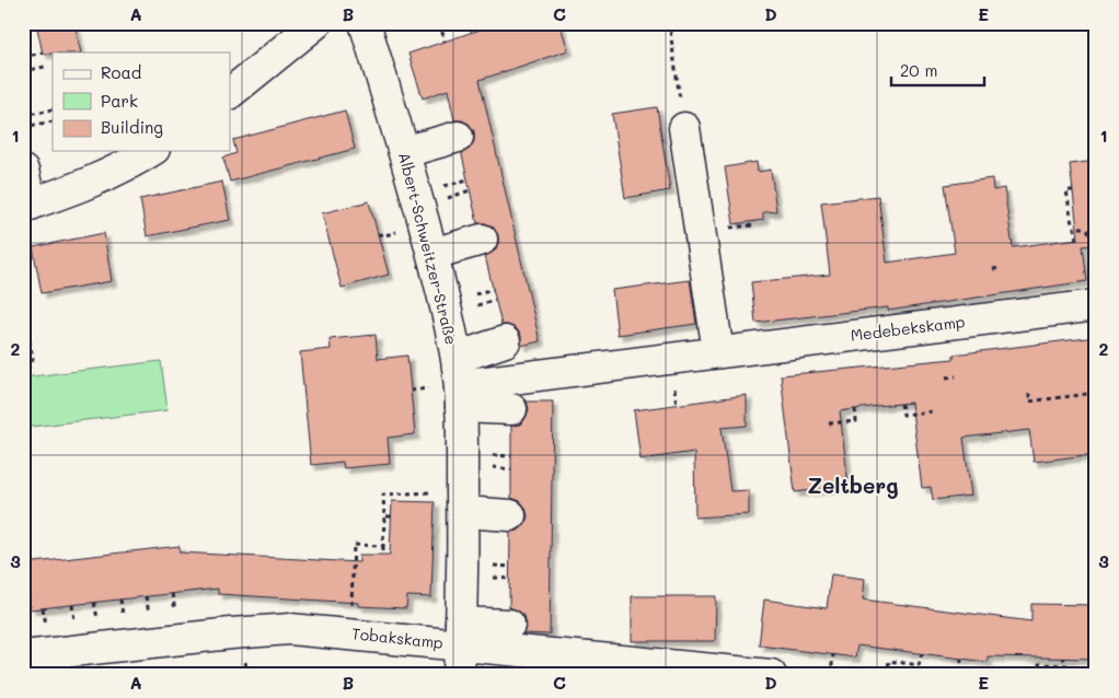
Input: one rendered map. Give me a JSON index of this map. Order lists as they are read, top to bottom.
{
  "streets": {
    "street": ["Albert-Schweitzer-Straße", "Medebekskamp", "Tobakskamp"]
  },
  "crossings": [
    ["Albert-Schweitzer-Straße", "Medebekskamp"],
    ["Albert-Schweitzer-Straße", "Tobakskamp"]
  ],
  "districts": ["Zeltberg"],
  "legend": ["Road", "Park", "Building"],
  "scale_bar": "20 m",
  "grid": {
    "columns": [
      "A",
      "B",
      "C",
      "D",
      "E"
    ],
    "rows": ["1", "2", "3"]
  }
}
